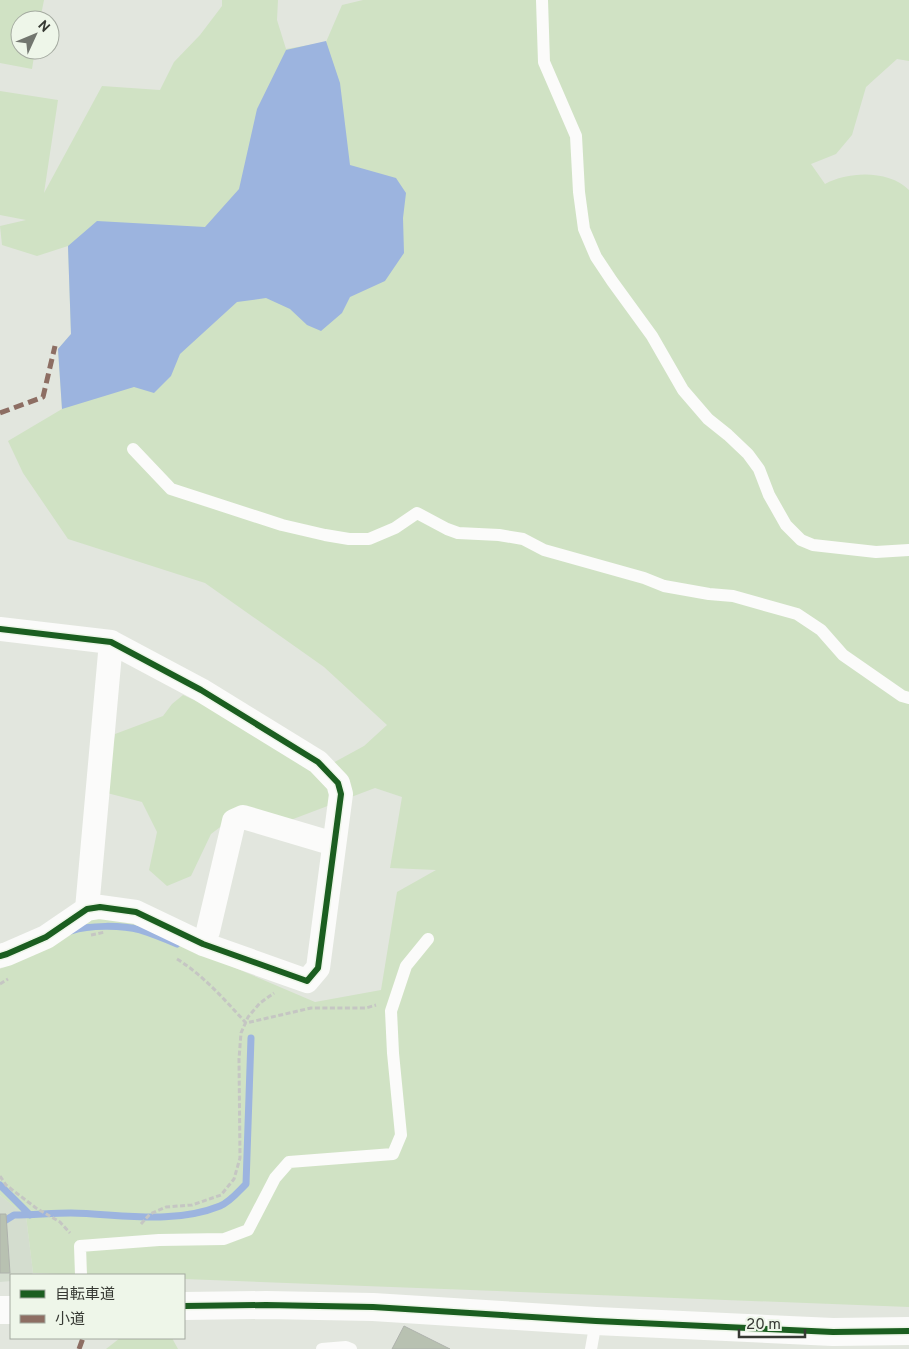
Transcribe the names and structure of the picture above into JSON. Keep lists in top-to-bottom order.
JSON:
{
  "legend": ["自転車道", "小道"],
  "scale_bar": "20 m",
  "north": "top right"
}
